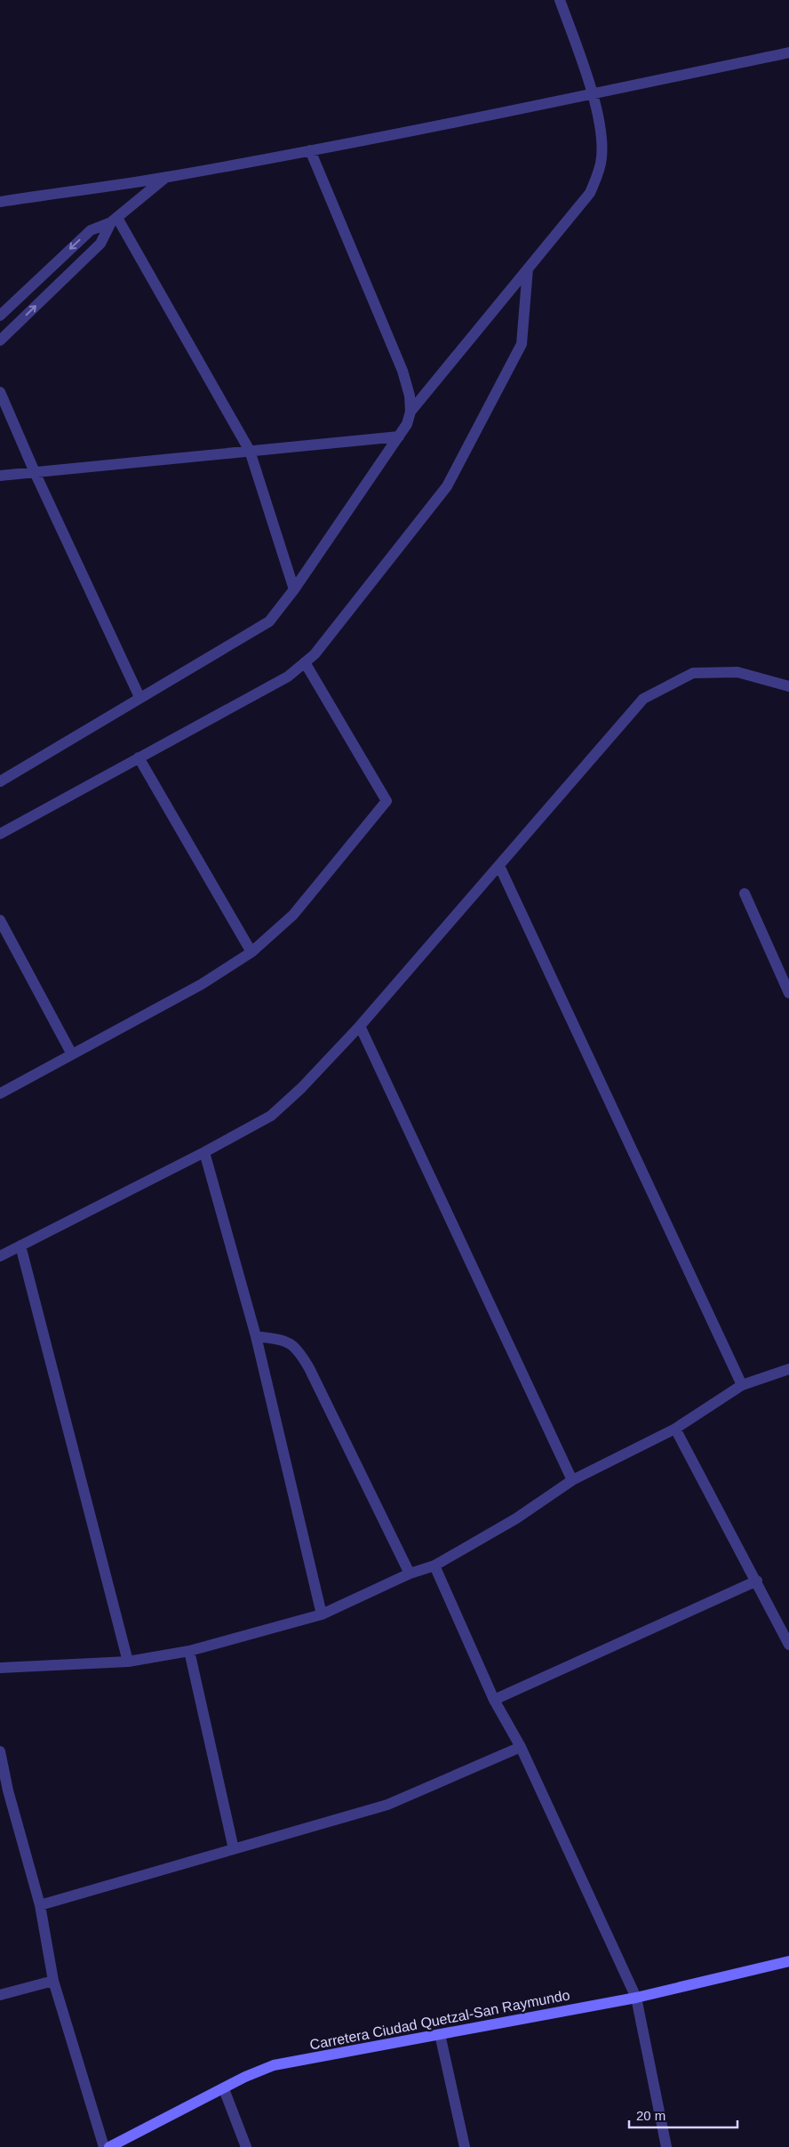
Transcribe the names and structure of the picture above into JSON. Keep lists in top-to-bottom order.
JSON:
{
  "streets": {
    "main road": ["Carretera Ciudad Quetzal-San Raymundo"]
  },
  "scale_bar": "20 m"
}
